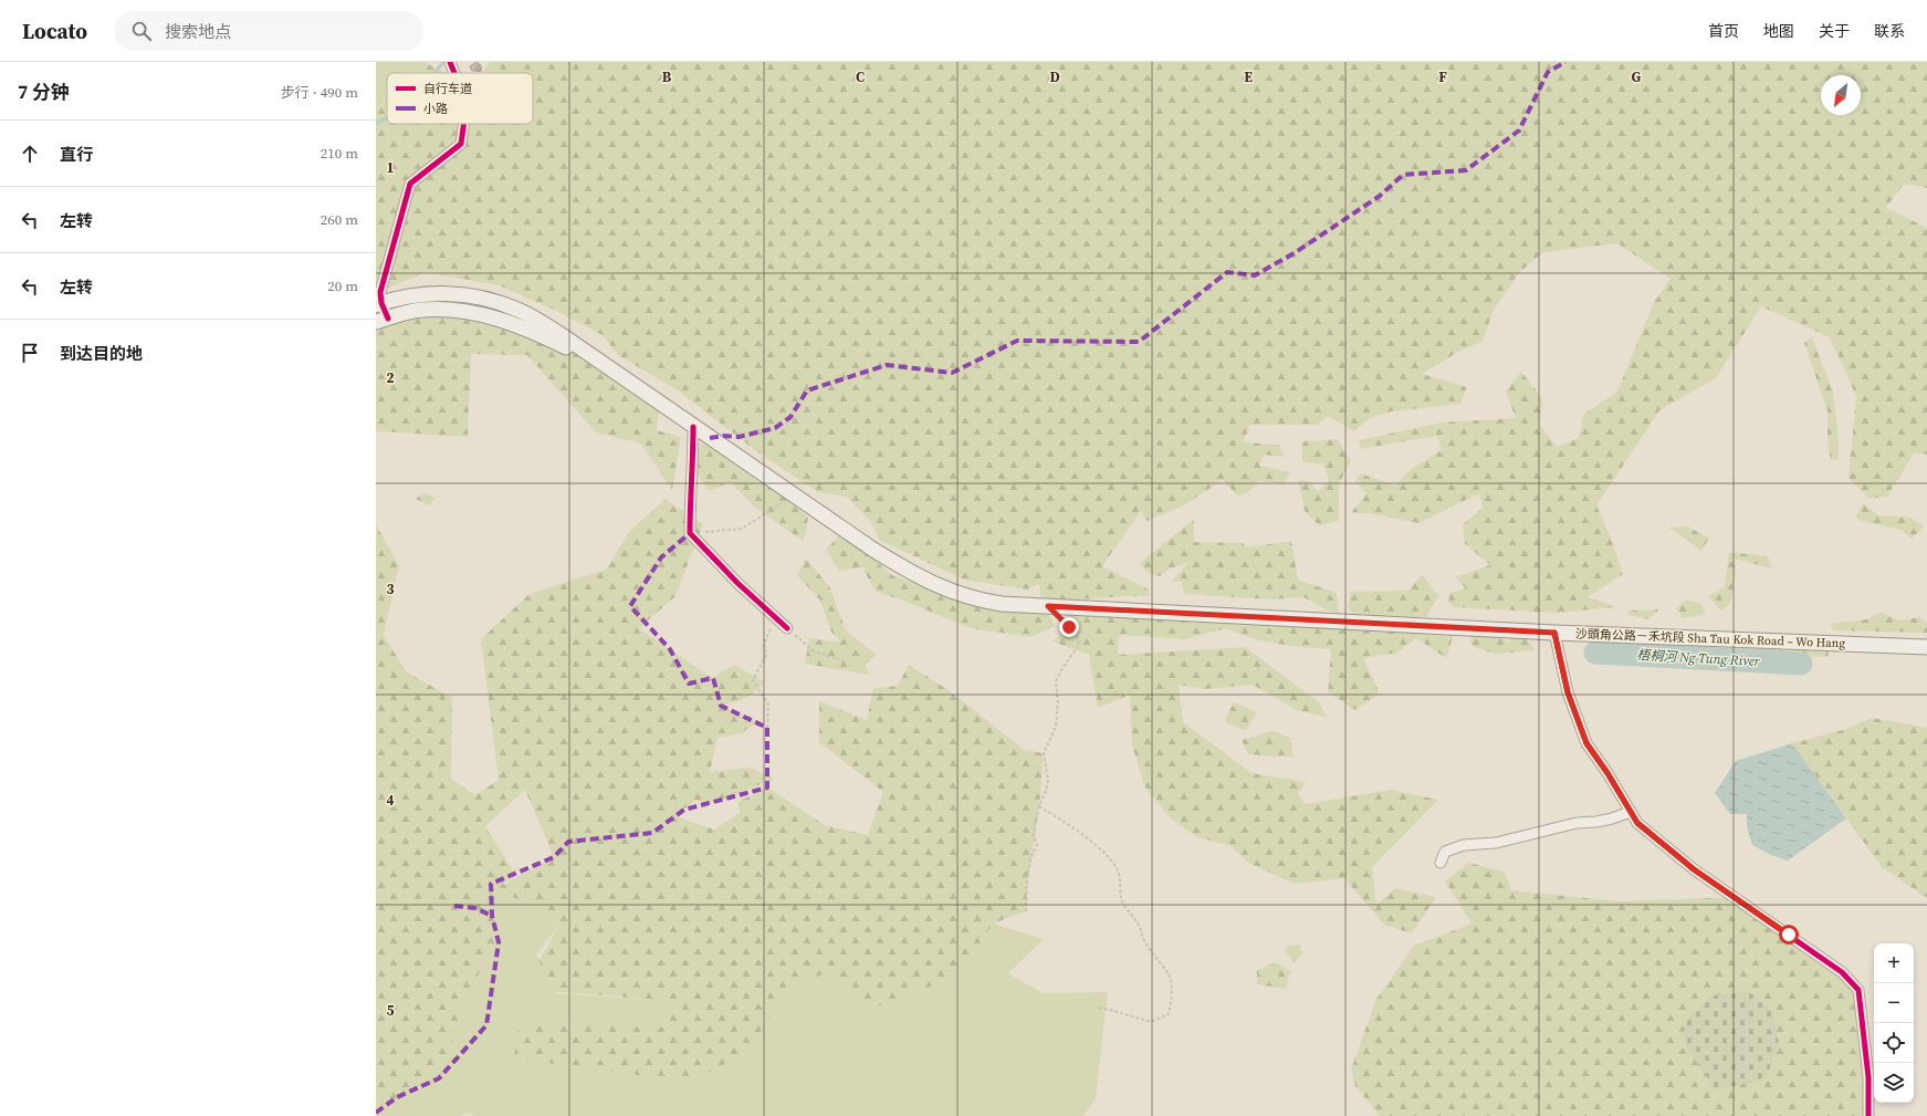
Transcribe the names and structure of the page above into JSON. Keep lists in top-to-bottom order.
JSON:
{
  "streets": {
    "main road": ["沙頭角公路－禾坑段 Sha Tau Kok Road – Wo Hang"]
  },
  "water": ["梧桐河 Ng Tung River"],
  "legend": ["自行车道", "小路"],
  "north": "bottom left",
  "page": {
    "header": "Locato",
    "search": "搜索地点",
    "nav": [
      "首页",
      "地图",
      "关于",
      "联系"
    ],
    "heading": ["7 分钟", "步行 · 490 m"],
    "list": [
      ["直行", "210 m"],
      ["左转", "260 m"],
      ["左转", "20 m"],
      "到达目的地"
    ],
    "map_buttons": ["+", "−"]
  },
  "grid": {
    "columns": [
      "B",
      "C",
      "D",
      "E",
      "F",
      "G"
    ],
    "rows": [
      "1",
      "2",
      "3",
      "4",
      "5"
    ]
  }
}
